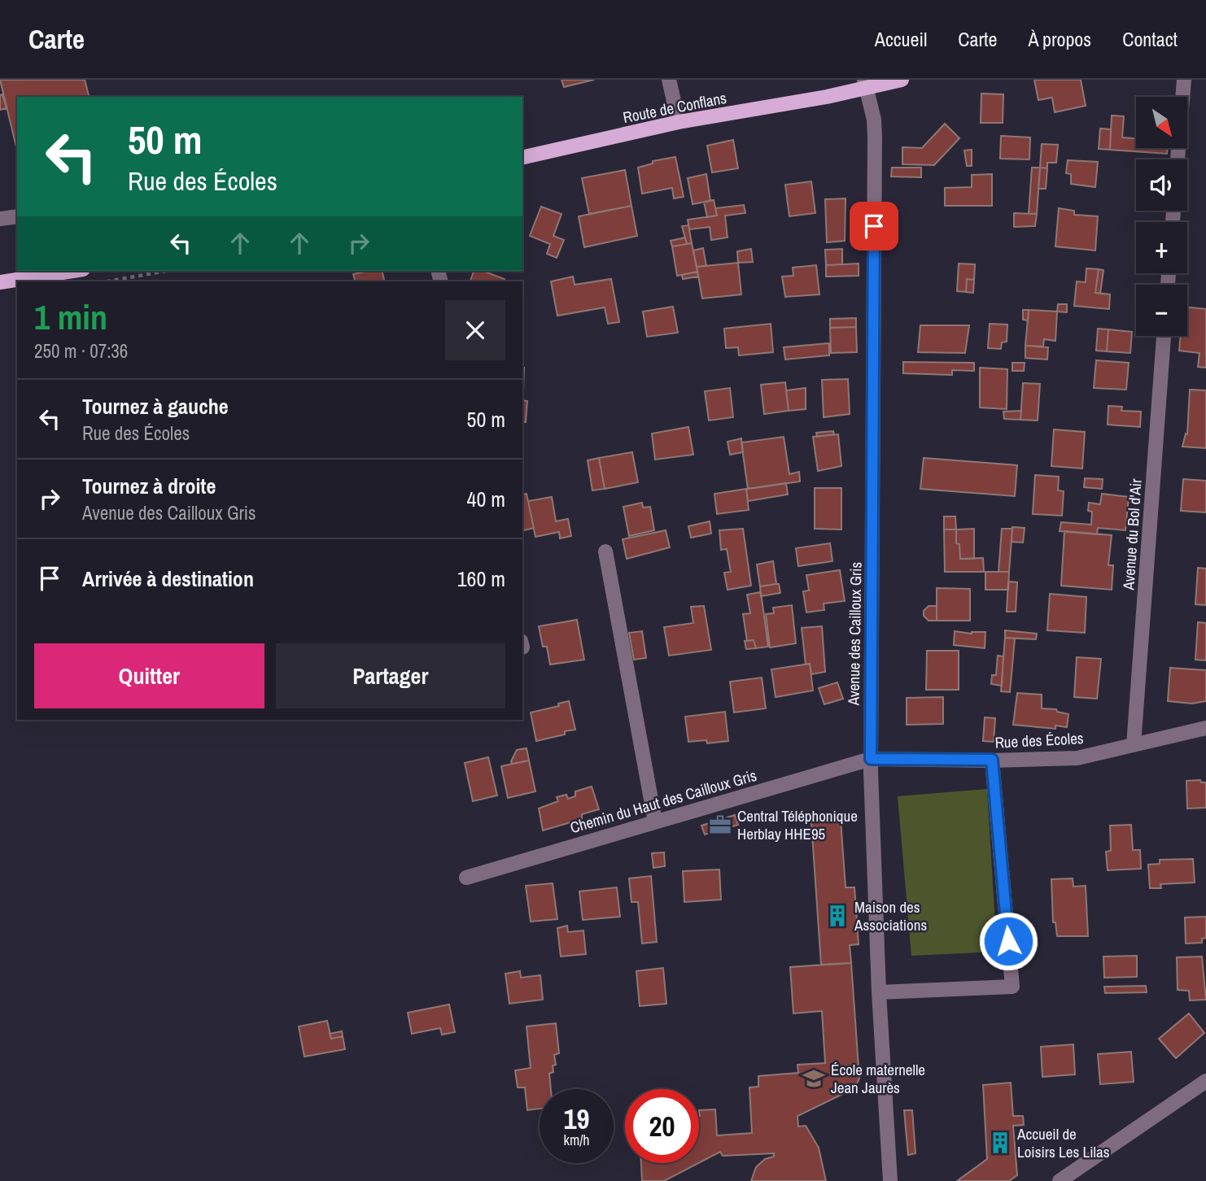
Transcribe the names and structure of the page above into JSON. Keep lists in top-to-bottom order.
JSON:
{
  "streets": {
    "main road": ["Route de Conflans"],
    "street": [
      "Avenue du Bol d'Air",
      "Avenue des Cailloux Gris",
      "Rue des Écoles",
      "Chemin du Haut des Cailloux Gris"
    ]
  },
  "crossings": [
    ["Route de Conflans", "Avenue des Cailloux Gris"],
    ["Avenue du Bol d'Air", "Rue des Écoles"],
    ["Avenue des Cailloux Gris", "Rue des Écoles"],
    ["Avenue des Cailloux Gris", "Chemin du Haut des Cailloux Gris"],
    ["Rue des Écoles", "Chemin du Haut des Cailloux Gris"]
  ],
  "places": {
    "office": ["Central Téléphonique Herblay HHE95"],
    "building": ["Maison des Associations", "Accueil de Loisirs Les Lilas"],
    "school or university": ["École maternelle Jean Jaurès"]
  },
  "north": "bottom right",
  "page": {
    "header": "Carte",
    "nav": [
      "Accueil",
      "Carte",
      "À propos",
      "Contact"
    ],
    "map_buttons": ["+", "−"],
    "turn": ["50 m", "Rue des Écoles"],
    "heading": ["1 min", "250 m · 07:36"],
    "list": [
      {
        "name": "Tournez à gauche",
        "note": "Rue des Écoles",
        "value": "50 m"
      },
      {
        "name": "Tournez à droite",
        "note": "Avenue des Cailloux Gris",
        "value": "40 m"
      },
      {
        "name": "Arrivée à destination",
        "value": "160 m"
      }
    ],
    "buttons": ["Quitter", "Partager"],
    "speed": "19 km/h",
    "limit": "20"
  }
}
